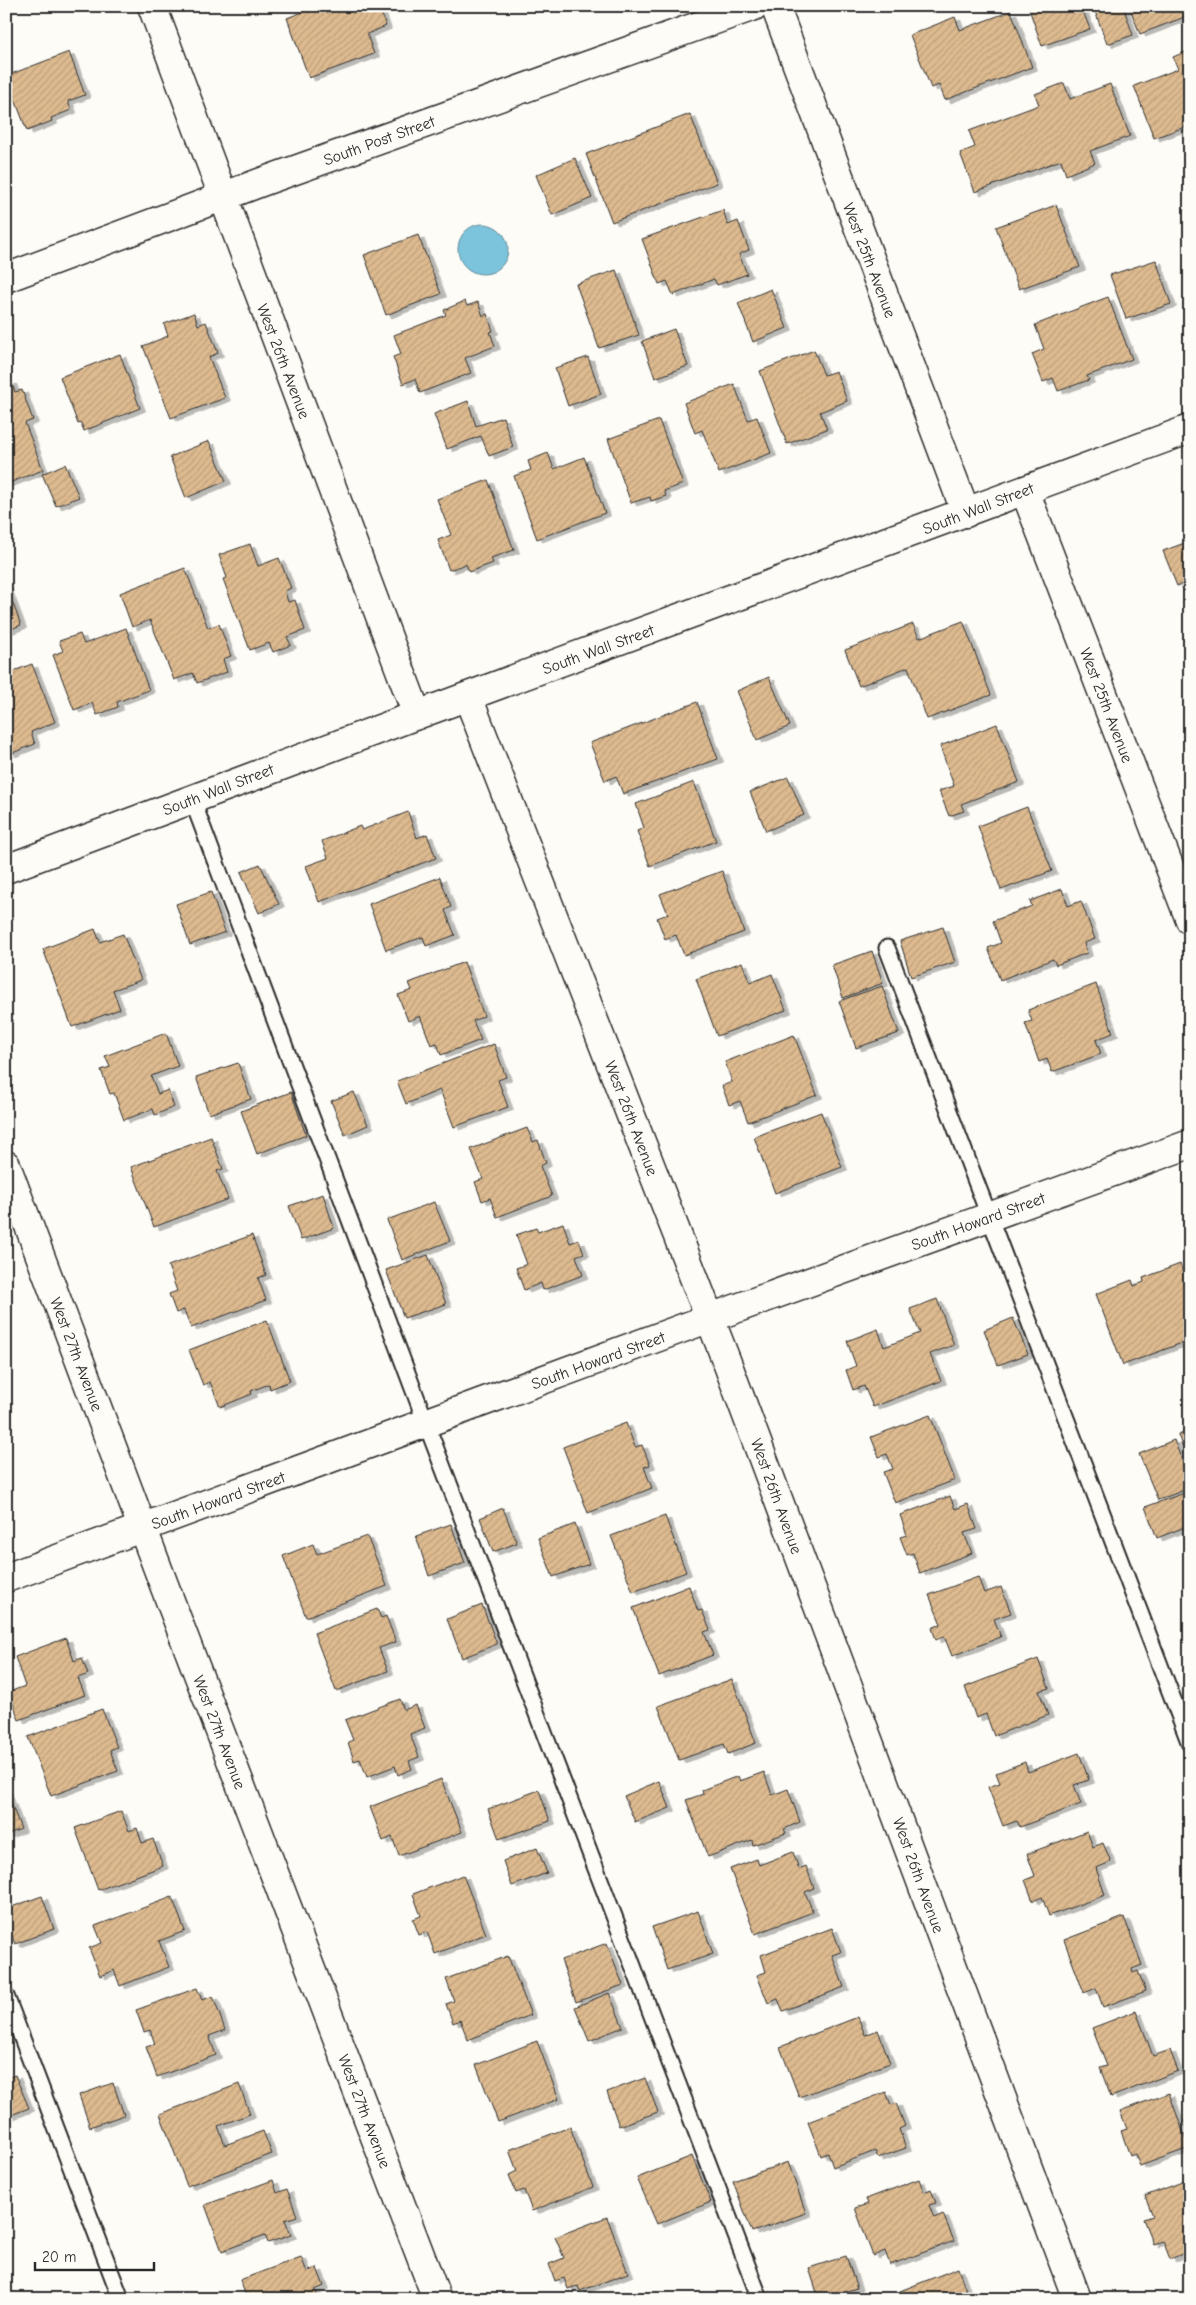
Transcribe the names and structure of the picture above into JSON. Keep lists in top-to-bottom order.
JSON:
{
  "streets": {
    "street": [
      "South Post Street",
      "West 25th Avenue",
      "West 26th Avenue",
      "South Wall Street",
      "South Howard Street",
      "West 27th Avenue"
    ]
  },
  "crossings": [
    ["South Post Street", "West 26th Avenue"],
    ["West 25th Avenue", "South Wall Street"],
    ["West 26th Avenue", "South Wall Street"],
    ["West 26th Avenue", "South Howard Street"],
    ["South Howard Street", "West 27th Avenue"]
  ],
  "scale_bar": "20 m"
}
